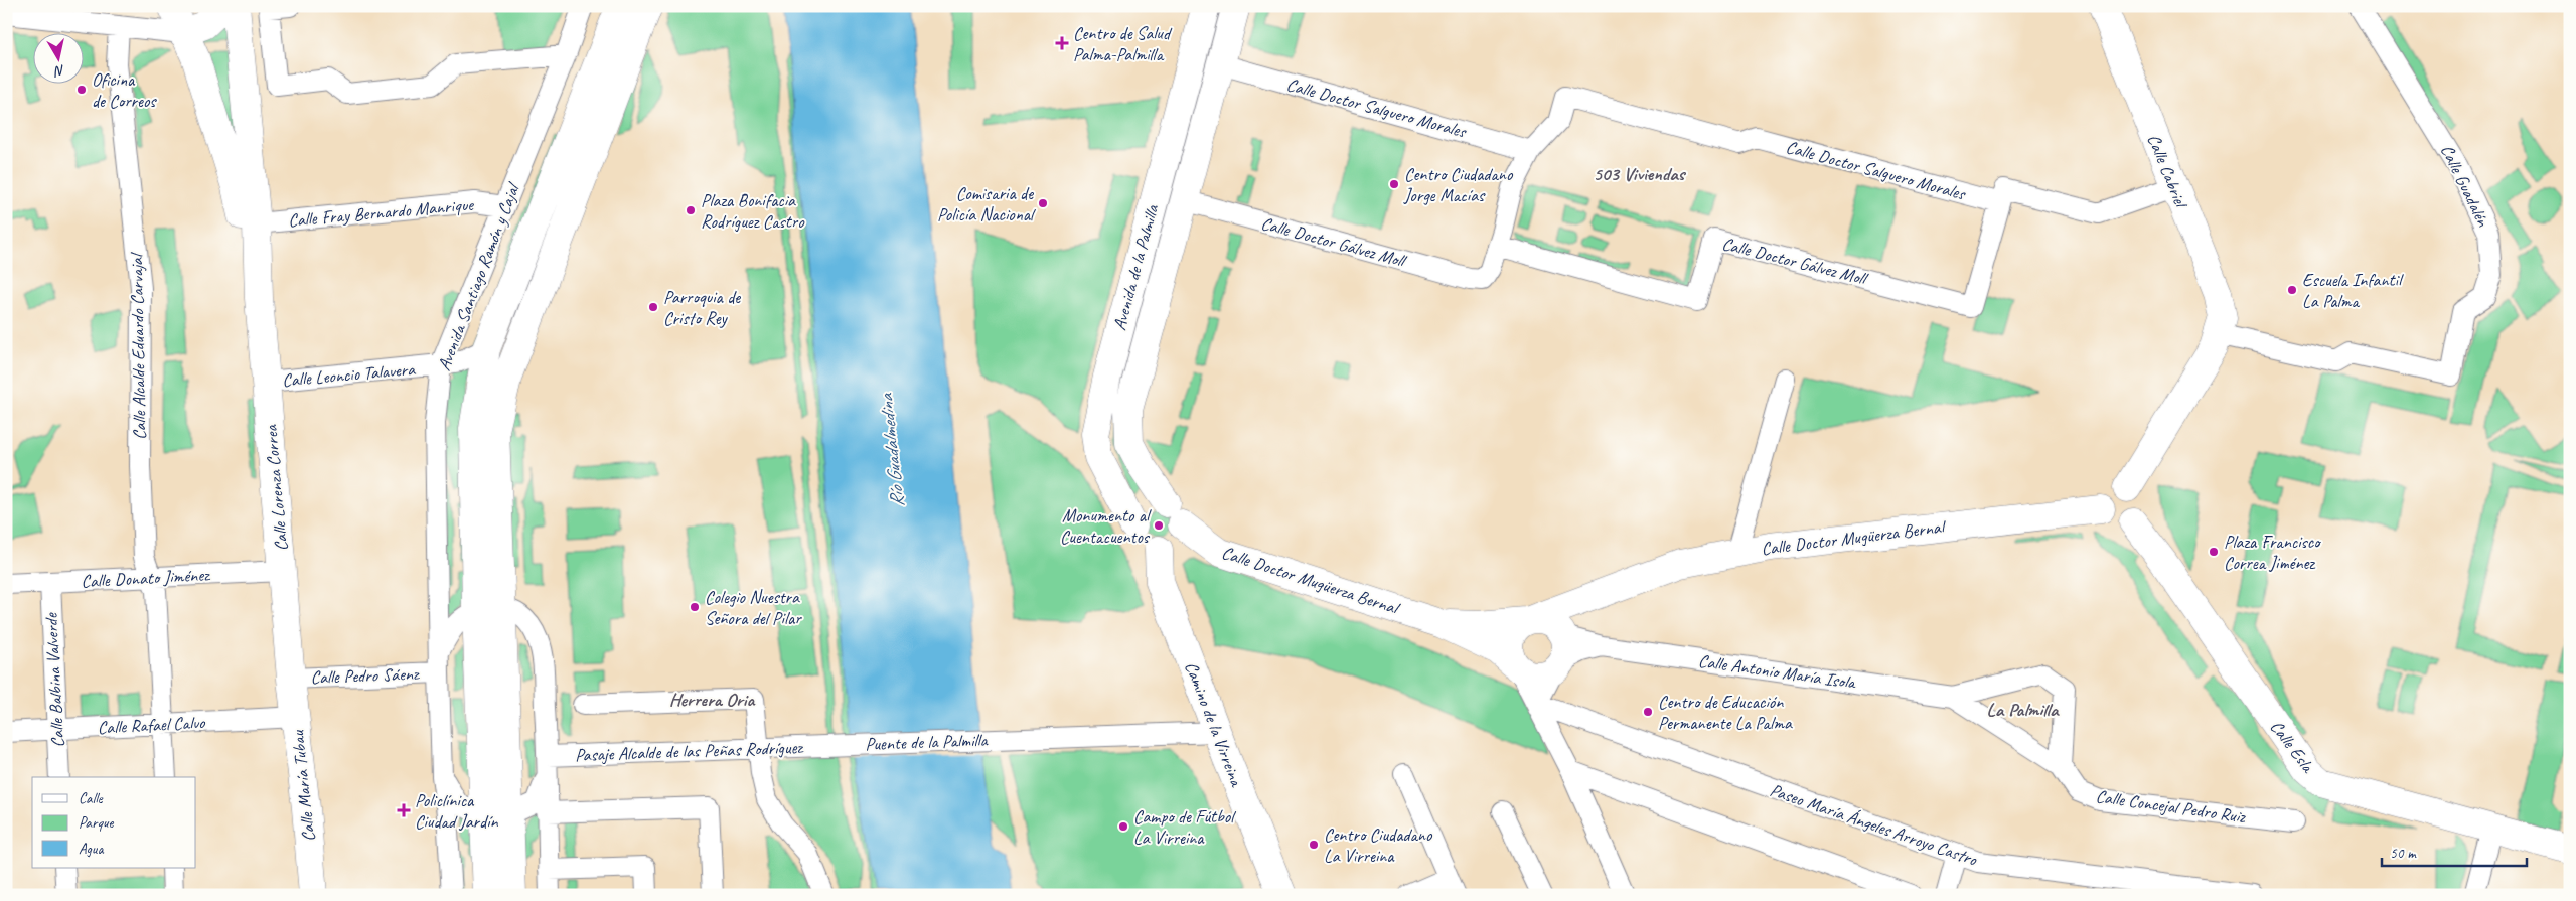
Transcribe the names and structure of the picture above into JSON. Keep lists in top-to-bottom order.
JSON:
{
  "streets": {
    "main road": [
      "Calle Cabriel",
      "Avenida de la Palmilla",
      "Avenida Santiago Ramón y Cajal",
      "Calle Lorenza Correa",
      "Calle Doctor Mugüerza Bernal",
      "Camino de la Virreina",
      "Calle Esla",
      "Calle María Tubau"
    ],
    "street": [
      "Calle Doctor Salguero Morales",
      "Calle Guadalén",
      "Calle Fray Bernardo Manrique",
      "Calle Doctor Gálvez Moll",
      "Calle Alcalde Eduardo Carvajal",
      "Calle Leoncio Talavera",
      "Calle Donato Jiménez",
      "Calle Antonio María Isola",
      "Calle Pedro Sáenz",
      "Calle Balbina Valverde",
      "Calle Rafael Calvo",
      "Puente de la Palmilla",
      "Pasaje Alcalde de las Peñas Rodríguez",
      "Calle Concejal Pedro Ruiz",
      "Paseo María Ángeles Arroyo Castro"
    ]
  },
  "crossings": [
    ["Calle Doctor Salguero Morales", "Calle Doctor Gálvez Moll"],
    ["Calle Doctor Salguero Morales", "Avenida de la Palmilla"],
    ["Calle Cabriel", "Calle Guadalén"],
    ["Calle Cabriel", "Calle Doctor Mugüerza Bernal"],
    ["Calle Cabriel", "Calle Esla"],
    ["Calle Fray Bernardo Manrique", "Avenida Santiago Ramón y Cajal"],
    ["Calle Fray Bernardo Manrique", "Calle Lorenza Correa"],
    ["Calle Doctor Gálvez Moll", "Avenida de la Palmilla"],
    ["Avenida de la Palmilla", "Calle Doctor Mugüerza Bernal"],
    ["Avenida de la Palmilla", "Camino de la Virreina"],
    ["Avenida Santiago Ramón y Cajal", "Calle Leoncio Talavera"],
    ["Avenida Santiago Ramón y Cajal", "Calle Pedro Sáenz"],
    ["Calle Alcalde Eduardo Carvajal", "Calle Donato Jiménez"],
    ["Calle Alcalde Eduardo Carvajal", "Calle Rafael Calvo"],
    ["Calle Leoncio Talavera", "Calle Lorenza Correa"],
    ["Calle Lorenza Correa", "Calle Donato Jiménez"],
    ["Calle Lorenza Correa", "Calle Pedro Sáenz"],
    ["Calle Lorenza Correa", "Calle María Tubau"],
    ["Calle Doctor Mugüerza Bernal", "Calle Antonio María Isola"],
    ["Calle Doctor Mugüerza Bernal", "Camino de la Virreina"],
    ["Calle Doctor Mugüerza Bernal", "Calle Esla"],
    ["Calle Donato Jiménez", "Calle Balbina Valverde"],
    ["Calle Pedro Sáenz", "Calle María Tubau"],
    ["Calle Balbina Valverde", "Calle Rafael Calvo"],
    ["Camino de la Virreina", "Puente de la Palmilla"],
    ["Calle Rafael Calvo", "Calle María Tubau"],
    ["Puente de la Palmilla", "Pasaje Alcalde de las Peñas Rodríguez"]
  ],
  "districts": ["503 Viviendas", "Herrera Oria", "La Palmilla"],
  "water": ["Río Guadalmedina"],
  "places": {
    "health": ["Centro de Salud Palma-Palmilla", "Policlínica Ciudad Jardín"],
    "other": [
      "Oficina de Correos",
      "Centro Ciudadano Jorge Macías",
      "Comisaria de Policía Nacional",
      "Plaza Bonifacia Rodríguez Castro",
      "Escuela Infantil La Palma",
      "Parroquia de Cristo Rey",
      "Monumento al Cuentacuentos",
      "Plaza Francisco Correa Jiménez",
      "Colegio Nuestra Señora del Pilar",
      "Centro de Educación Permanente La Palma",
      "Campo de Fútbol La Virreina",
      "Centro Ciudadano La Virreina"
    ]
  },
  "legend": ["Calle", "Parque", "Agua"],
  "scale_bar": "50 m",
  "north": "bottom"
}
